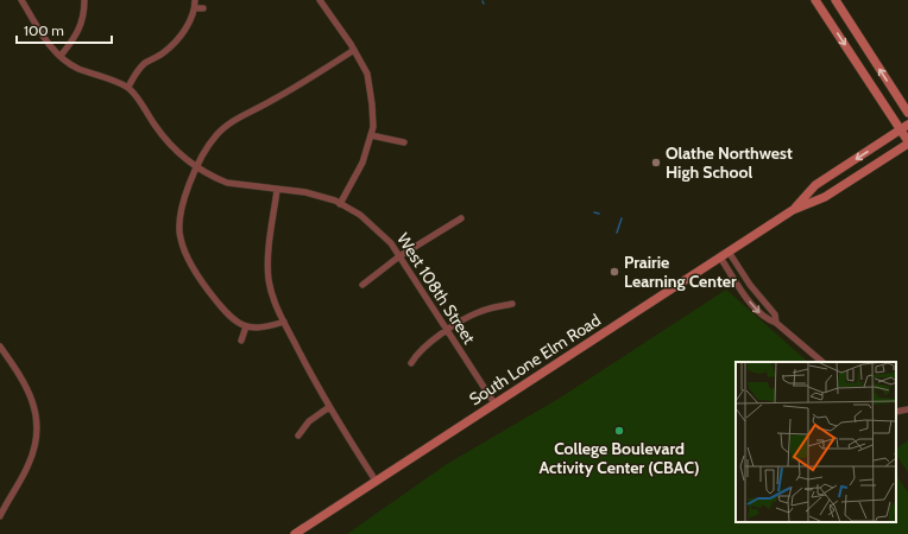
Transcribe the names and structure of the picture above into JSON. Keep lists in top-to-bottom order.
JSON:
{
  "streets": {
    "street": ["West 108th Street", "South Lone Elm Road"]
  },
  "crossings": [
    ["West 108th Street", "South Lone Elm Road"]
  ],
  "places": ["Olathe Northwest High School", "Prairie Learning Center", "College Boulevard Activity Center (CBAC)"],
  "scale_bar": "100 m"
}
